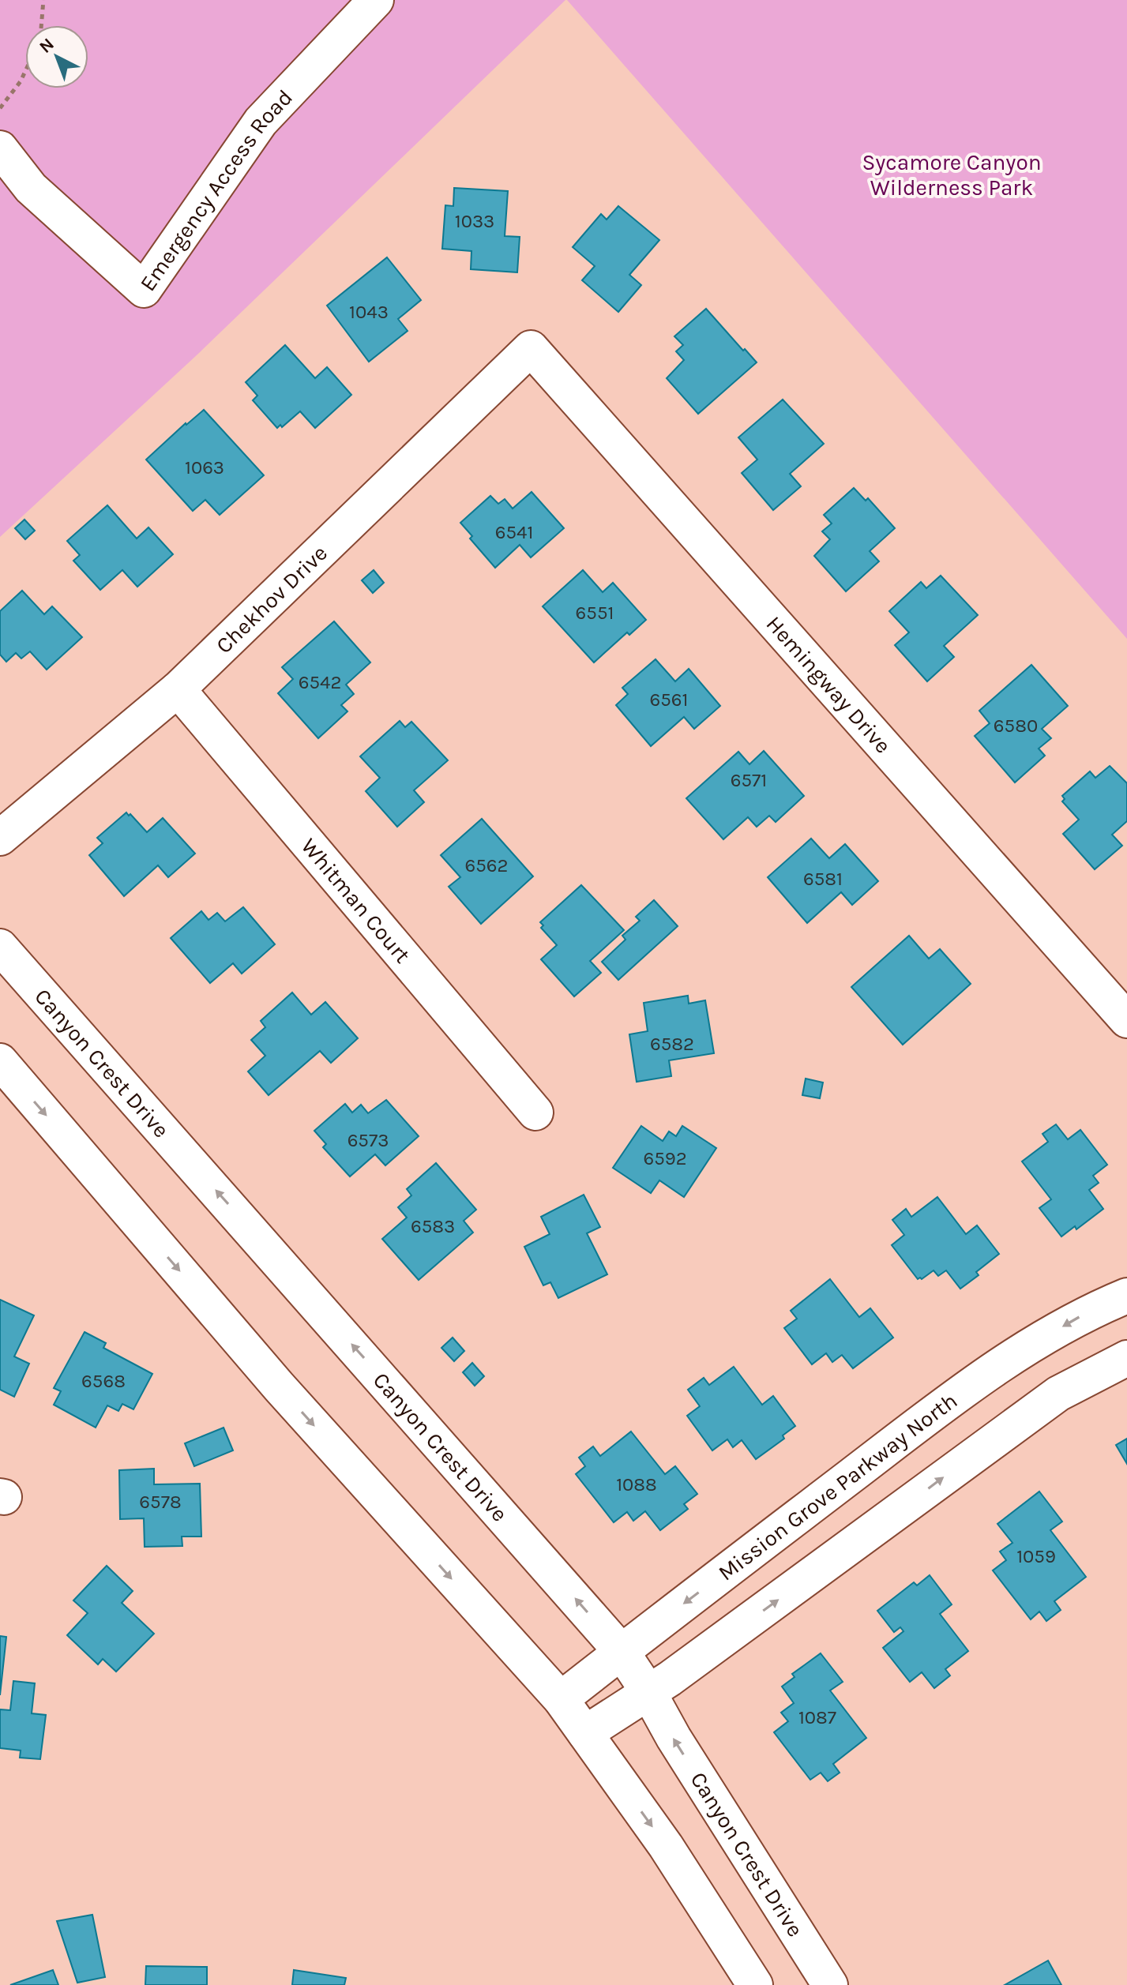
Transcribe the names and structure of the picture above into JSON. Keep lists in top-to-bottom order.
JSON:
{
  "streets": {
    "street": [
      "Emergency Access Road",
      "Chekhov Drive",
      "Hemingway Drive",
      "Whitman Court",
      "Canyon Crest Drive",
      "Mission Grove Parkway North"
    ]
  },
  "crossings": [
    ["Chekhov Drive", "Hemingway Drive"],
    ["Chekhov Drive", "Whitman Court"],
    ["Canyon Crest Drive", "Mission Grove Parkway North"]
  ],
  "parks": ["Sycamore Canyon Wilderness Park"],
  "house_numbers": [
    "1033",
    "1043",
    "1063",
    "6541",
    "6551",
    "6542",
    "6561",
    "6580",
    "6571",
    "6562",
    "6581",
    "6582",
    "6573",
    "6592",
    "6583",
    "6568",
    "1088",
    "6578",
    "1059",
    "1087"
  ],
  "north": "top left"
}
